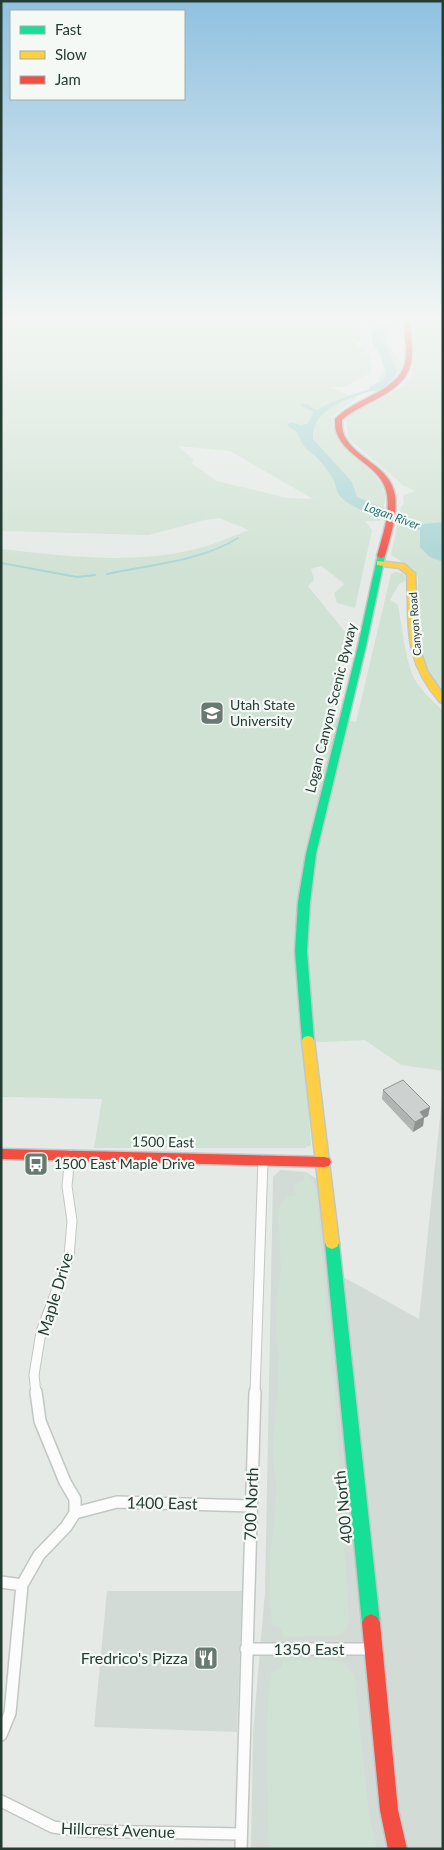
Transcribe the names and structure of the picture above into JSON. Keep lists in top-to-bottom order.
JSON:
{
  "streets": {
    "main road": [
      "Canyon Road",
      "Logan Canyon Scenic Byway",
      "1500 East",
      "400 North"
    ],
    "street": [
      "Maple Drive",
      "1400 East",
      "700 North",
      "1350 East",
      "Hillcrest Avenue"
    ]
  },
  "crossings": [
    ["Canyon Road", "Logan Canyon Scenic Byway"],
    ["Logan Canyon Scenic Byway", "1500 East"],
    ["Logan Canyon Scenic Byway", "400 North"],
    ["1500 East", "Maple Drive"],
    ["1500 East", "700 North"],
    ["1500 East", "400 North"],
    ["Maple Drive", "1400 East"],
    ["1400 East", "700 North"],
    ["700 North", "1350 East"],
    ["700 North", "Hillcrest Avenue"],
    ["400 North", "1350 East"]
  ],
  "water": ["Logan River"],
  "places": {
    "school or university": ["Utah State University"],
    "bus stop": ["1500 East Maple Drive"],
    "restaurant": ["Fredrico's Pizza"]
  },
  "legend": ["Fast", "Slow", "Jam"]
}
